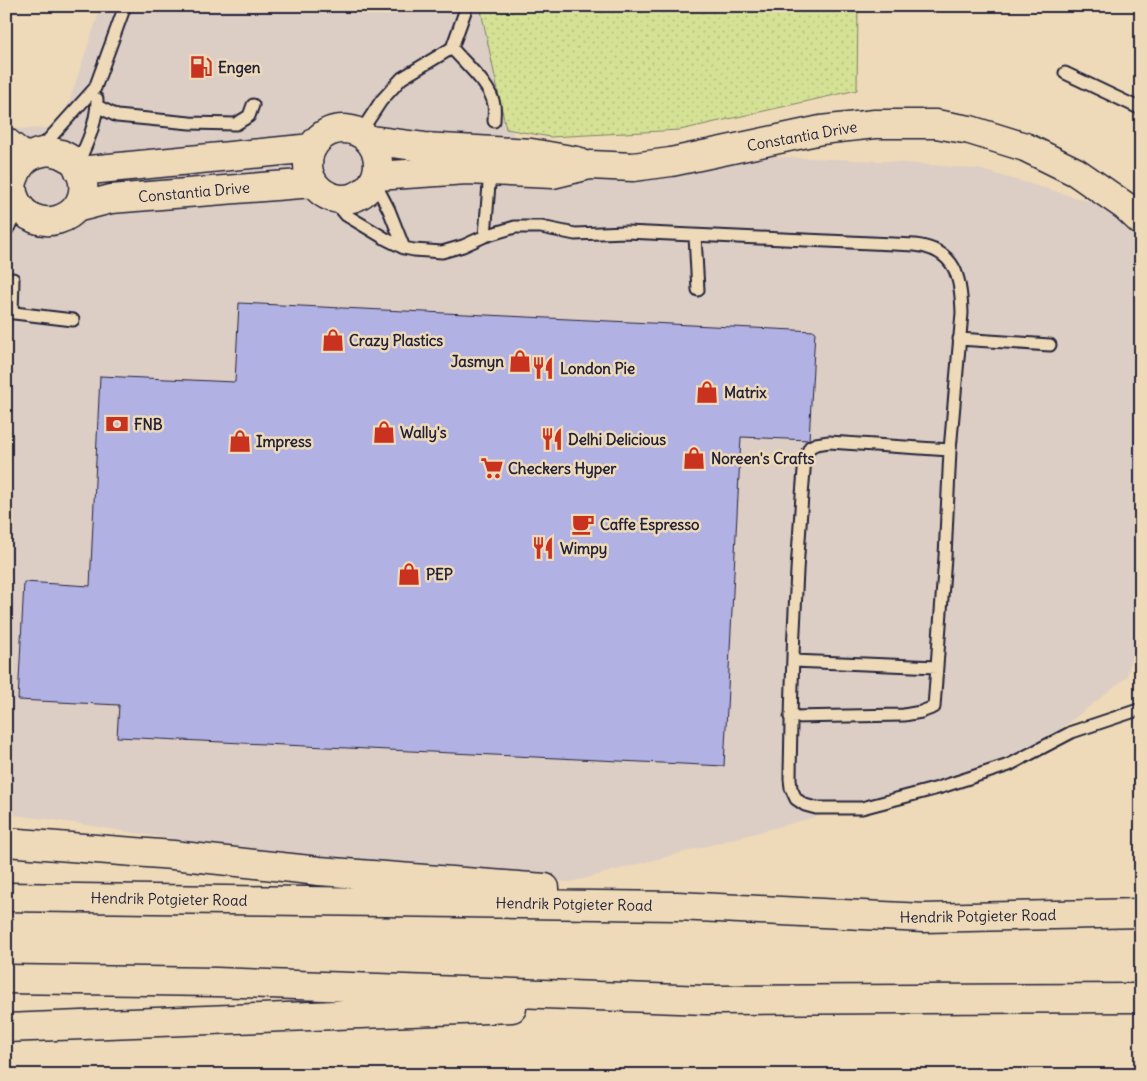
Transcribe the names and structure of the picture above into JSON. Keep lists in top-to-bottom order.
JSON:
{
  "streets": {
    "main road": ["Constantia Drive", "Hendrik Potgieter Road"]
  },
  "places": {
    "fuel station": ["Engen"],
    "shop": [
      "Crazy Plastics",
      "Jasmyn",
      "Matrix",
      "Wally's",
      "Impress",
      "Noreen's Crafts",
      "PEP"
    ],
    "restaurant": ["London Pie", "Delhi Delicious", "Wimpy"],
    "bank": ["FNB"],
    "supermarket": ["Checkers Hyper"],
    "cafe": ["Caffe Espresso"]
  }
}
